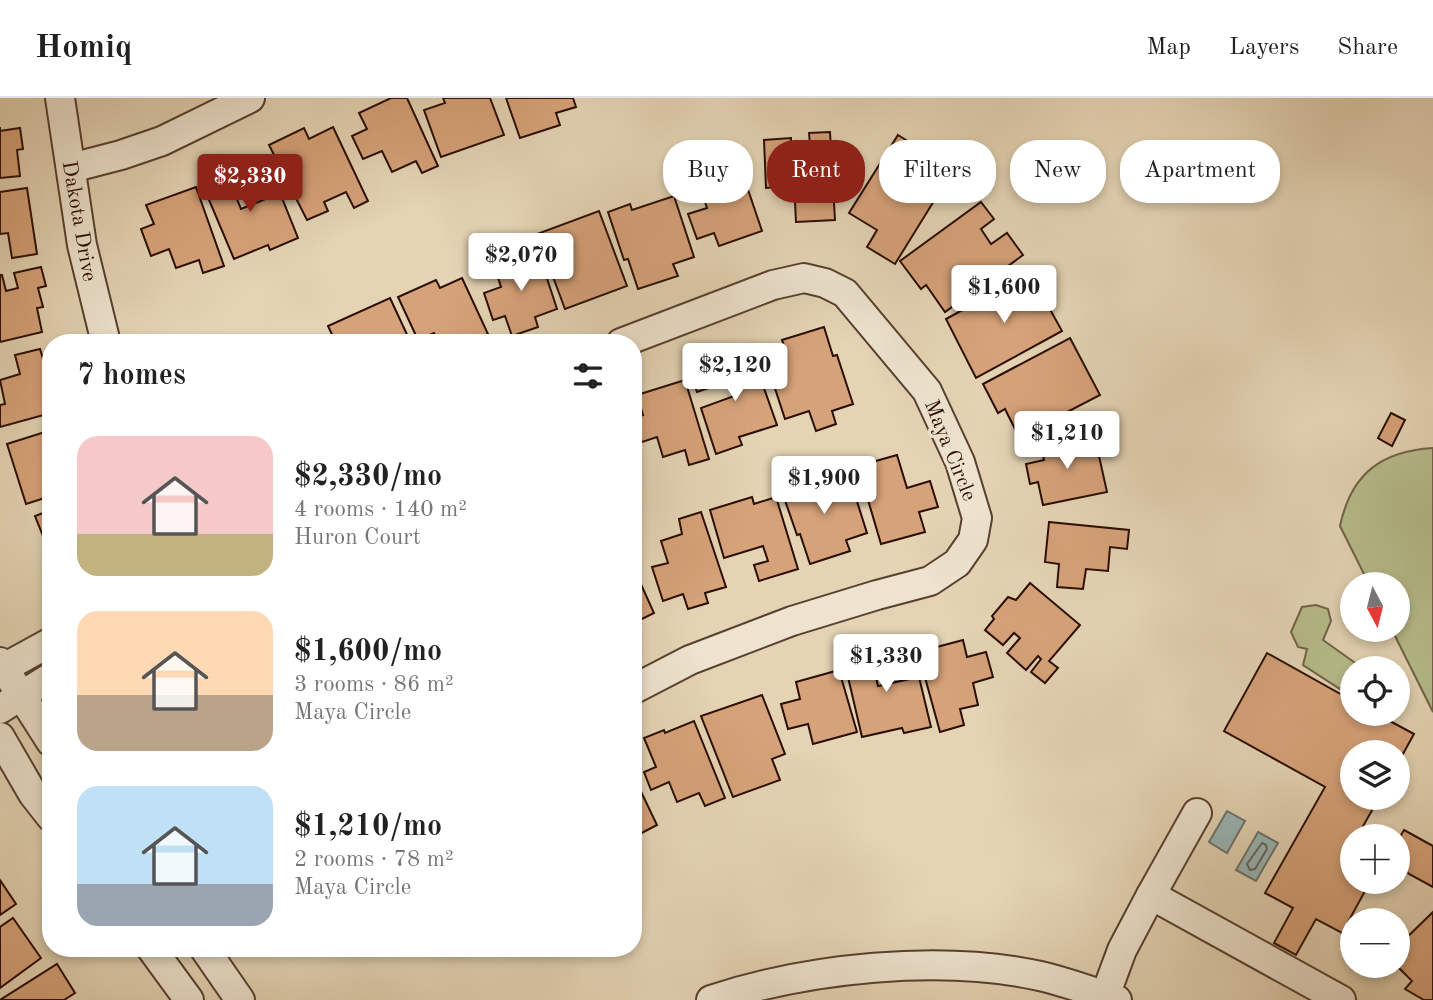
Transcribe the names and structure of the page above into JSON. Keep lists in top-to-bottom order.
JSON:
{
  "streets": {
    "street": ["Dakota Drive", "Maya Circle"]
  },
  "north": "bottom",
  "page": {
    "header": "Homiq",
    "nav": ["Map", "Layers", "Share"],
    "chip": [
      "Buy",
      "Rent",
      "Filters",
      "New",
      "Apartment"
    ],
    "price": [
      "$2,330",
      "$2,070",
      "$1,600",
      "$2,120",
      "$1,210",
      "$1,900",
      "$1,330"
    ],
    "heading": "7 homes",
    "list": [
      {
        "name": "$2,330/mo",
        "note": "4 rooms · 140 m² · Huron Court"
      },
      {
        "name": "$1,600/mo",
        "note": "3 rooms · 86 m² · Maya Circle"
      },
      {
        "name": "$1,210/mo",
        "note": "2 rooms · 78 m² · Maya Circle"
      }
    ],
    "map_buttons": ["+", "−"]
  }
}
